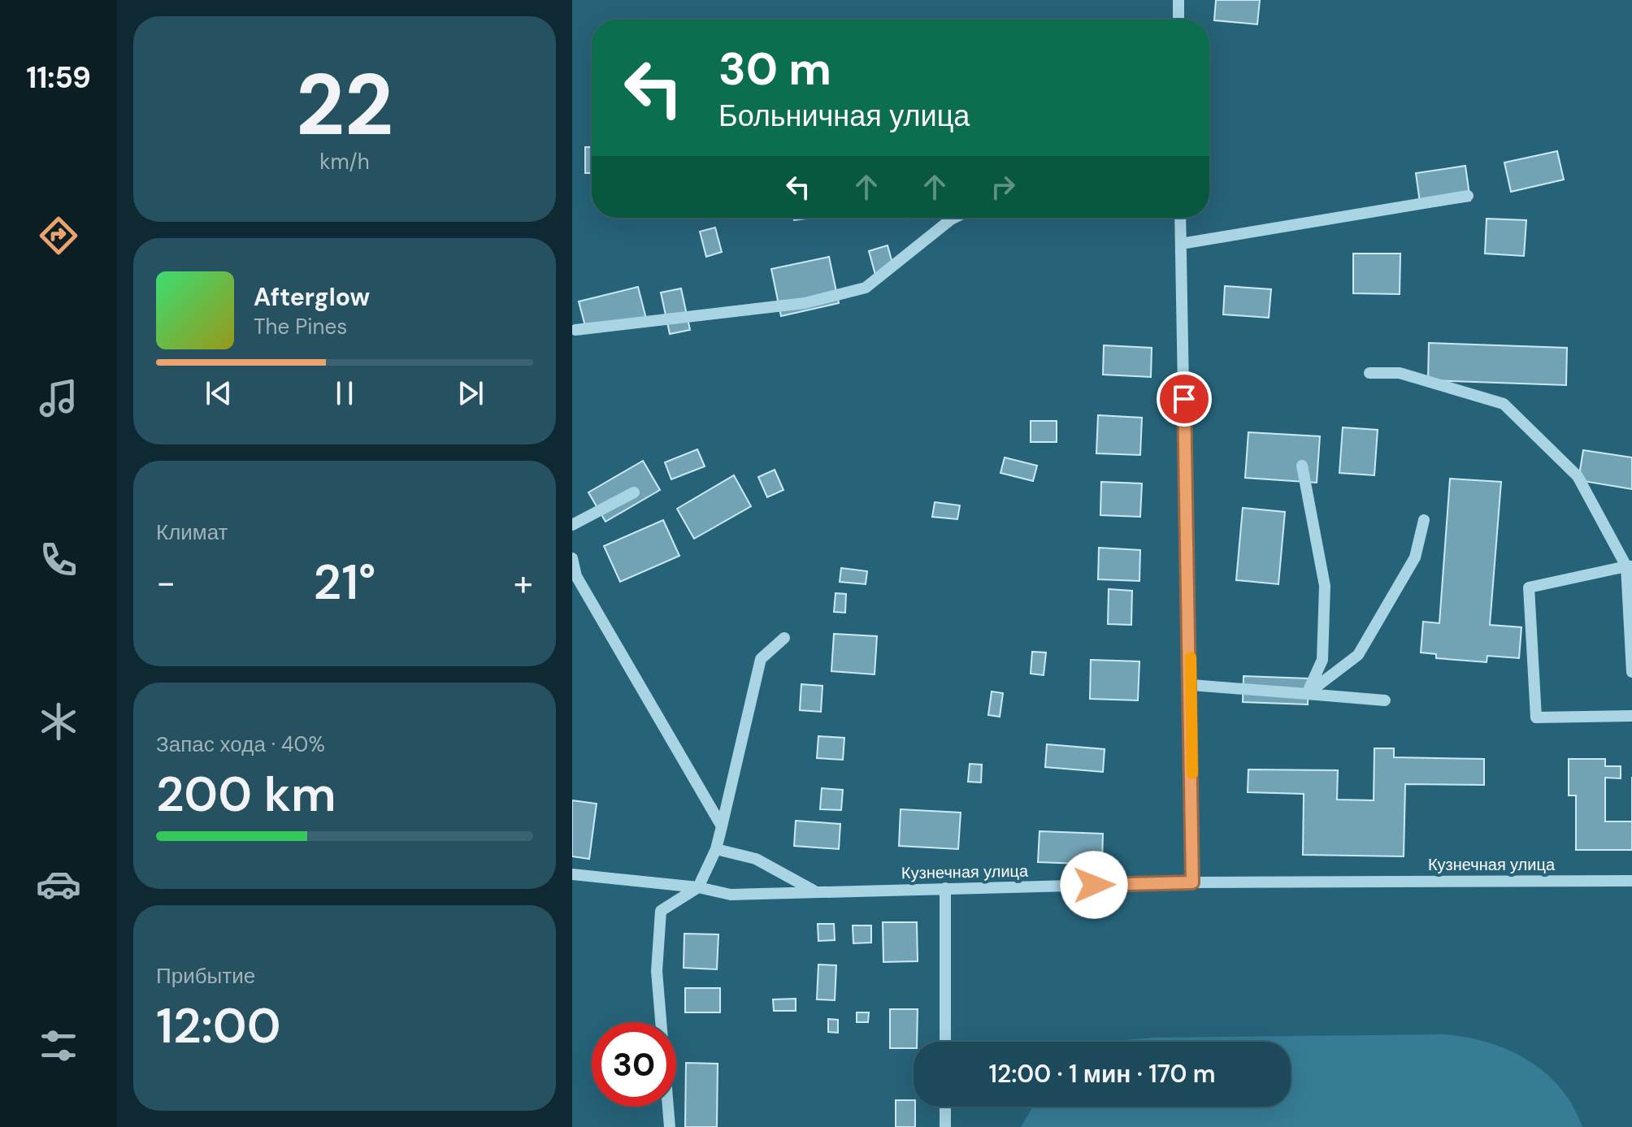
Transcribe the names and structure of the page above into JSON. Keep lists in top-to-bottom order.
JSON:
{
  "streets": {
    "street": ["Кузнечная улица"]
  },
  "page": {
    "tabs": "11:59",
    "tile": [
      ["22", "km/h"],
      "Климат",
      ["Запас хода · 40%", "200 km"],
      ["Прибытие", "12:00"]
    ],
    "turn": ["30 m", "Больничная улица"],
    "song": ["Afterglow", "The Pines"],
    "heat": ["−", "21°", "+"],
    "limit": "30",
    "trip": "12:00 · 1 мин · 170 m"
  }
}
